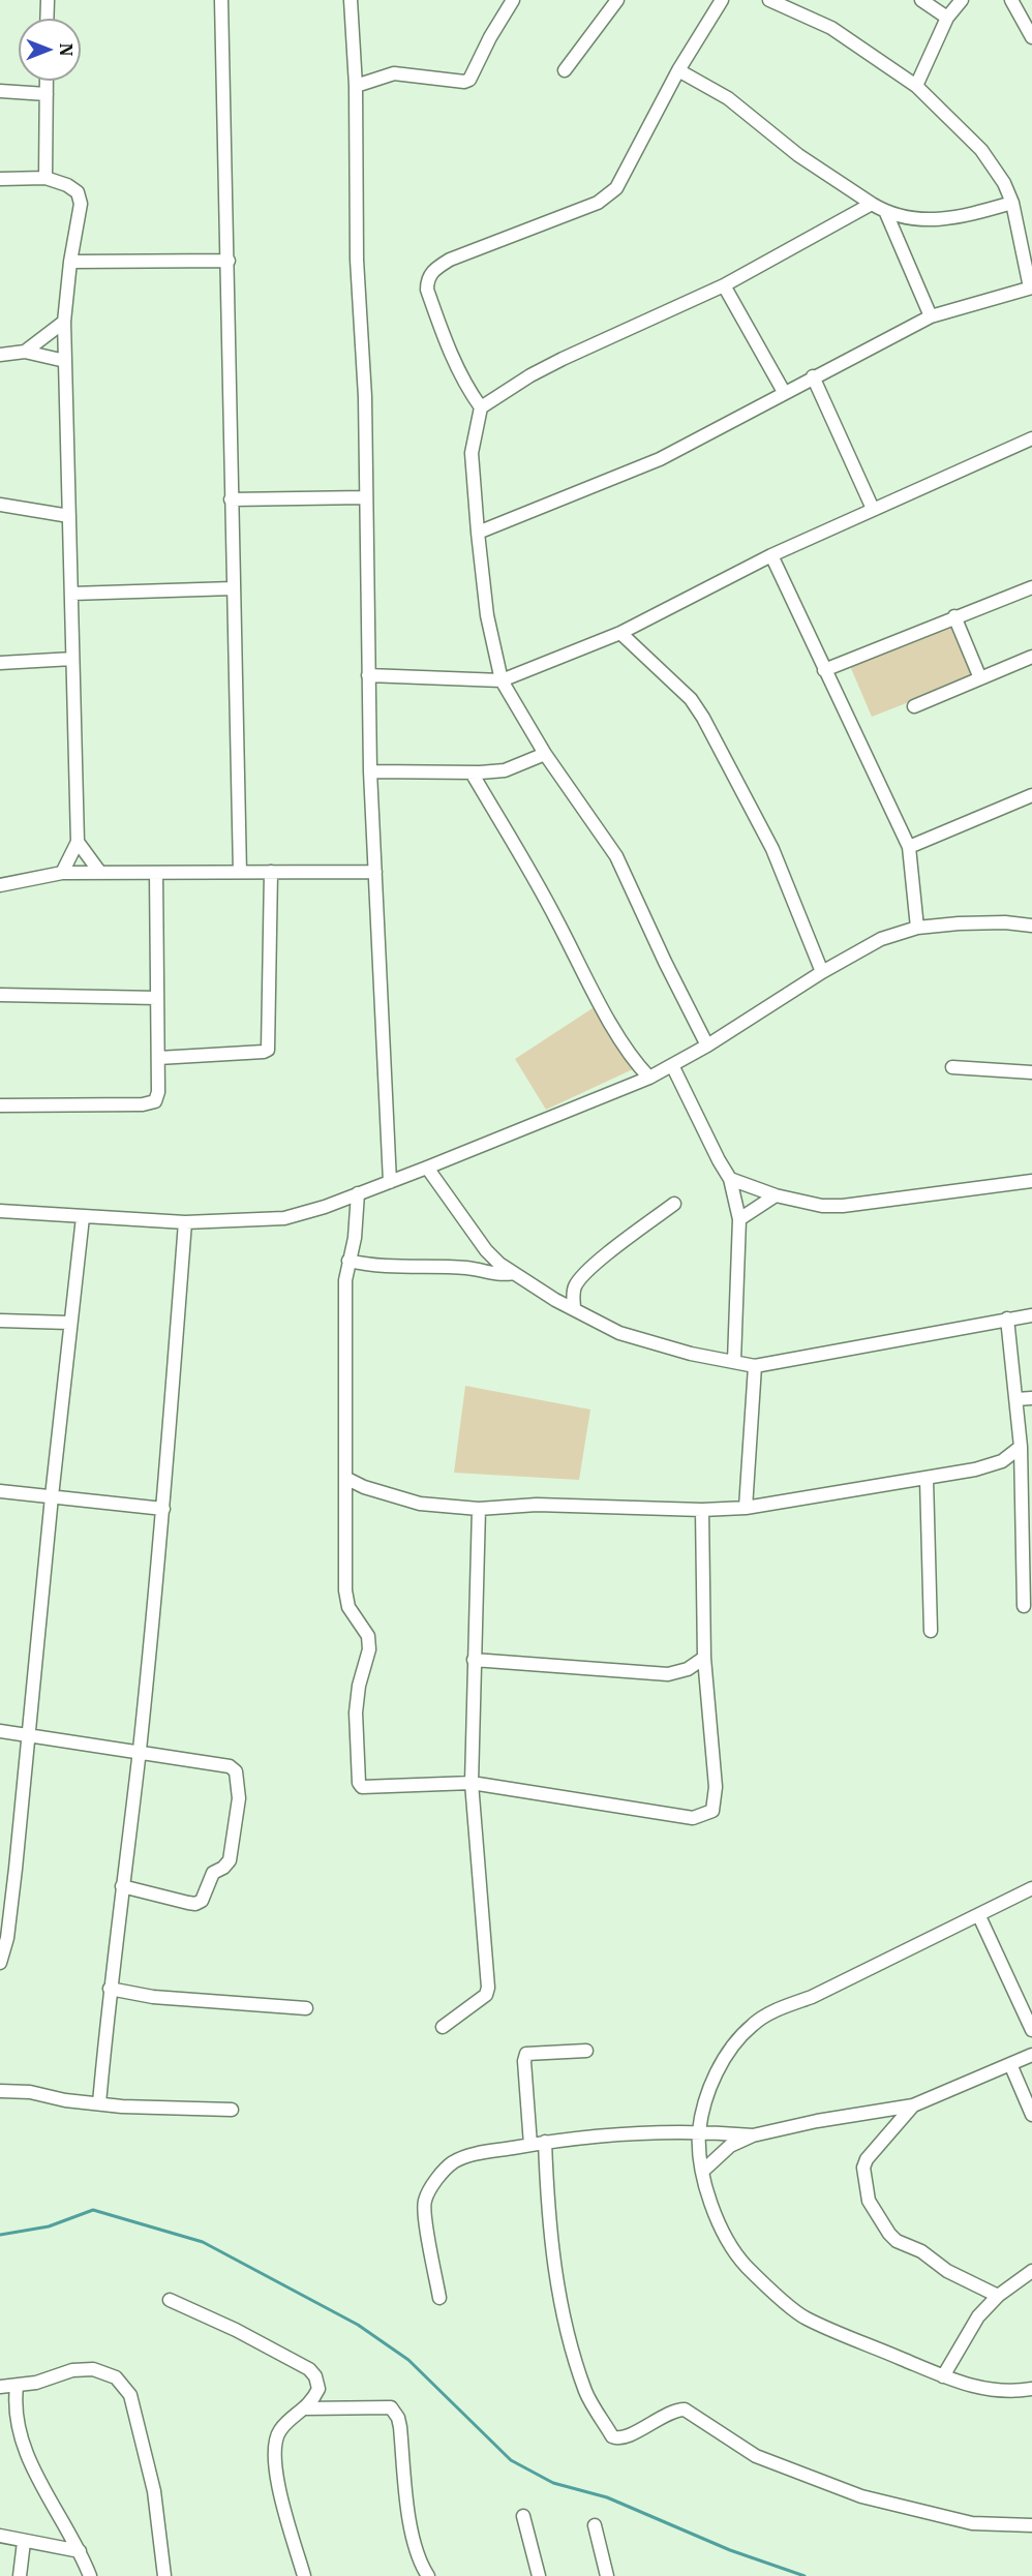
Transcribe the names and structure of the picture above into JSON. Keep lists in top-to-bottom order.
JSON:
{
  "north": "right"
}
